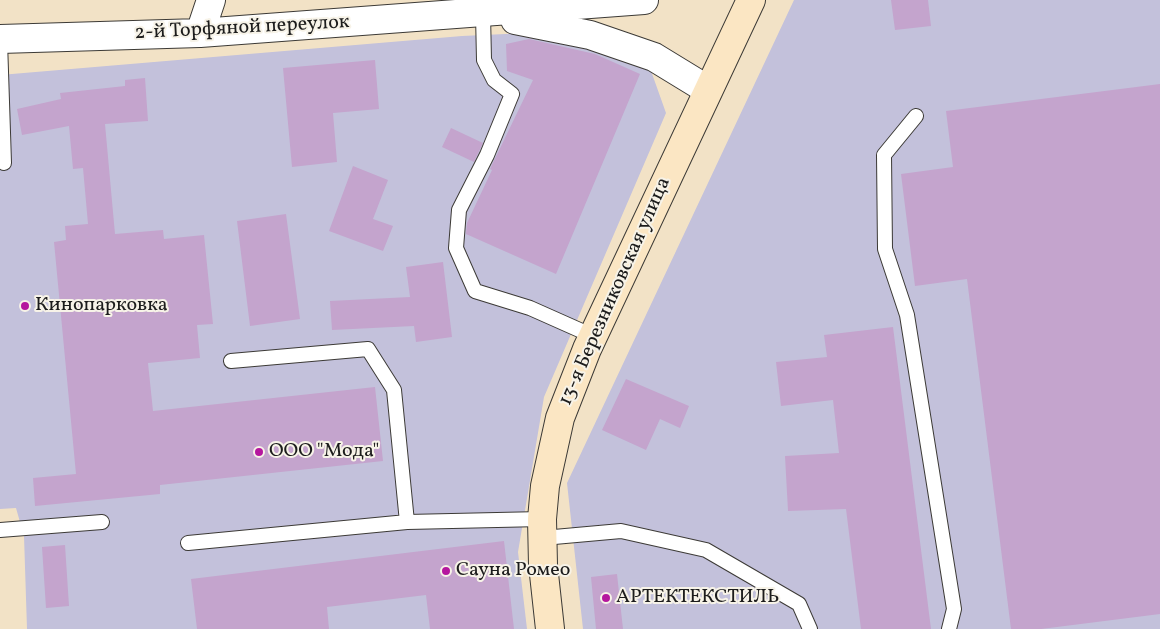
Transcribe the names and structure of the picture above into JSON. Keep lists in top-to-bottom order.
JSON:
{
  "streets": {
    "street": ["2-й Торфяной переулок", "13-я Березниковская улица"]
  },
  "crossings": [
    ["2-й Торфяной переулок", "13-я Березниковская улица"]
  ],
  "places": [
    "Кинопарковка",
    "ООО \"Мода\"",
    "Сауна Ромео",
    "АРТЕКТЕКСТИЛЬ"
  ]
}
